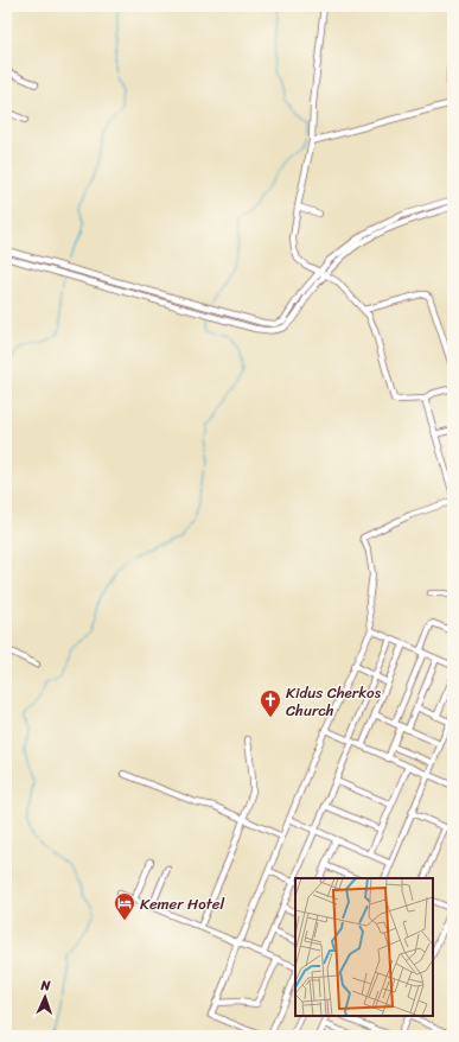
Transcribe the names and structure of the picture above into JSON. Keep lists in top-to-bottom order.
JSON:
{
  "places": {
    "church": ["Kidus Cherkos Church"],
    "hotel": ["Kemer Hotel"]
  },
  "north": "top"
}
